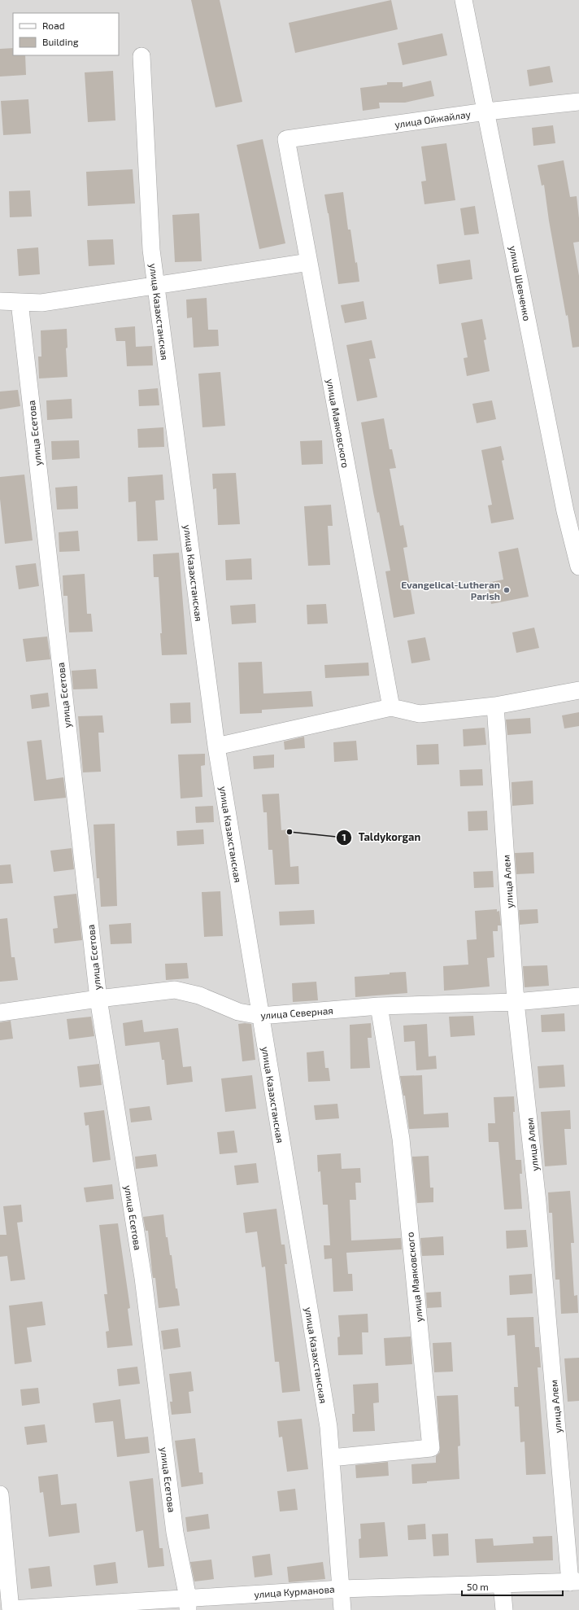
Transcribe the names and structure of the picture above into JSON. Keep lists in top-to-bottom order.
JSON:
{
  "streets": {
    "street": [
      "улица Ойжайлау",
      "улица Шевченко",
      "улица Казахстанская",
      "улица Маяковского",
      "улица Есетова",
      "улица Алем",
      "улица Северная",
      "улица Курманова"
    ]
  },
  "crossings": [
    ["улица Ойжайлау", "улица Шевченко"],
    ["улица Ойжайлау", "улица Маяковского"],
    ["улица Казахстанская", "улица Маяковского"],
    ["улица Казахстанская", "улица Северная"],
    ["улица Казахстанская", "улица Курманова"],
    ["улица Маяковского", "улица Северная"],
    ["улица Есетова", "улица Северная"],
    ["улица Есетова", "улица Курманова"],
    ["улица Алем", "улица Северная"],
    ["улица Алем", "улица Курманова"]
  ],
  "places": ["Evangelical-Lutheran Parish", "Taldykorgan"],
  "legend": ["Road", "Building"],
  "scale_bar": "50 m"
}
